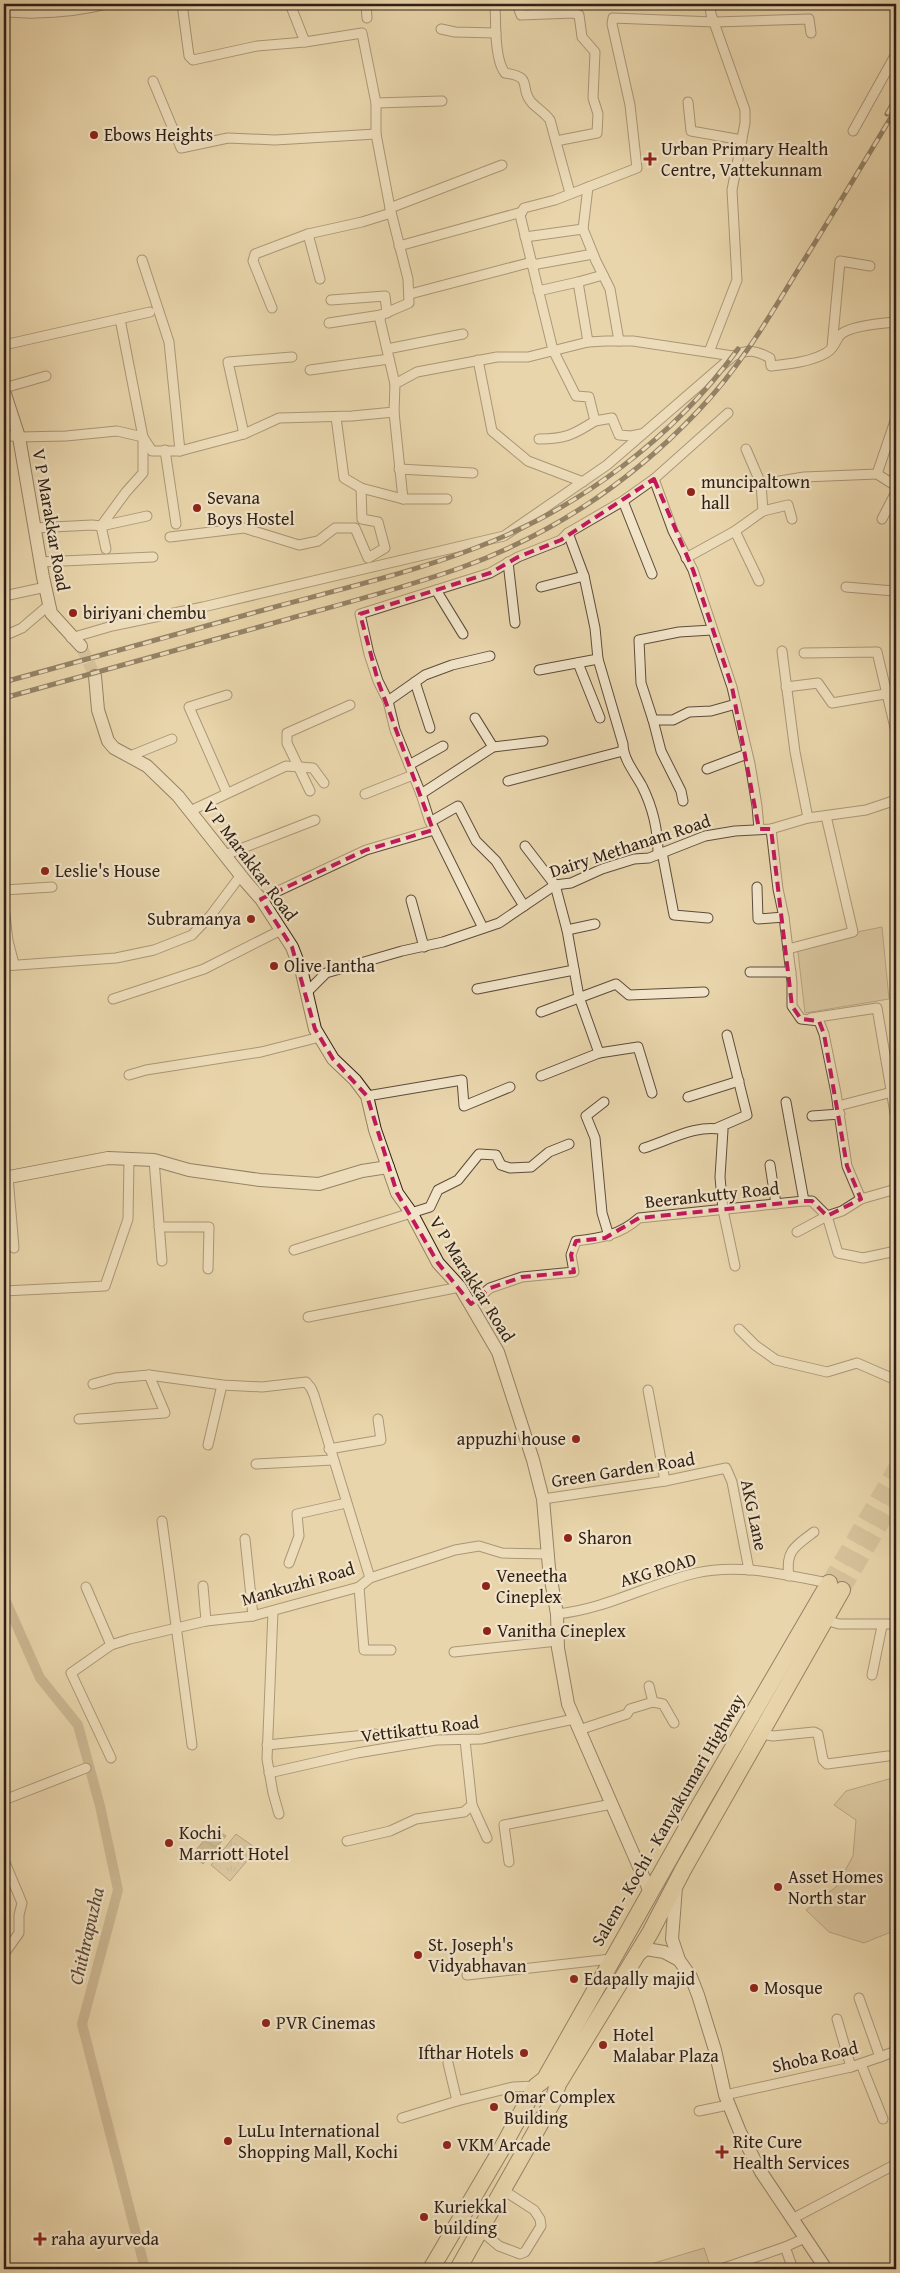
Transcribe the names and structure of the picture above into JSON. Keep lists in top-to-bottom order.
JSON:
{
  "streets": {
    "highway": ["Salem - Kochi - Kanyakumari Highway"],
    "street": [
      "V P Marakkar Road",
      "Dairy Methanam Road",
      "Beerankutty Road",
      "Green Garden Road",
      "AKG Lane",
      "AKG ROAD",
      "Mankuzhi Road",
      "Vettikattu Road",
      "Shoba Road"
    ]
  },
  "crossings": [
    ["V P Marakkar Road", "Dairy Methanam Road"],
    ["V P Marakkar Road", "Beerankutty Road"],
    ["V P Marakkar Road", "Green Garden Road"],
    ["V P Marakkar Road", "AKG ROAD"],
    ["V P Marakkar Road", "Mankuzhi Road"],
    ["V P Marakkar Road", "Vettikattu Road"],
    ["V P Marakkar Road", "Salem - Kochi - Kanyakumari Highway"],
    ["Green Garden Road", "AKG Lane"],
    ["AKG Lane", "AKG ROAD"],
    ["AKG ROAD", "Salem - Kochi - Kanyakumari Highway"]
  ],
  "water": ["Chithrapuzha"],
  "places": {
    "other": [
      "Ebows Heights",
      "muncipaltown hall",
      "Sevana Boys Hostel",
      "biriyani chembu",
      "Leslie's House",
      "Subramanya",
      "Olive Iantha",
      "appuzhi house",
      "Sharon",
      "Veneetha Cineplex",
      "Vanitha Cineplex",
      "Kochi Marriott Hotel",
      "Asset Homes North star",
      "St. Joseph's Vidyabhavan",
      "Edapally majid",
      "Mosque",
      "PVR Cinemas",
      "Hotel Malabar Plaza",
      "Ifthar Hotels",
      "Omar Complex Building",
      "LuLu International Shopping Mall, Kochi",
      "VKM Arcade",
      "Kuriekkal building"
    ],
    "health": ["Urban Primary Health Centre, Vattekunnam", "Rite Cure Health Services", "raha ayurveda"]
  }
}
